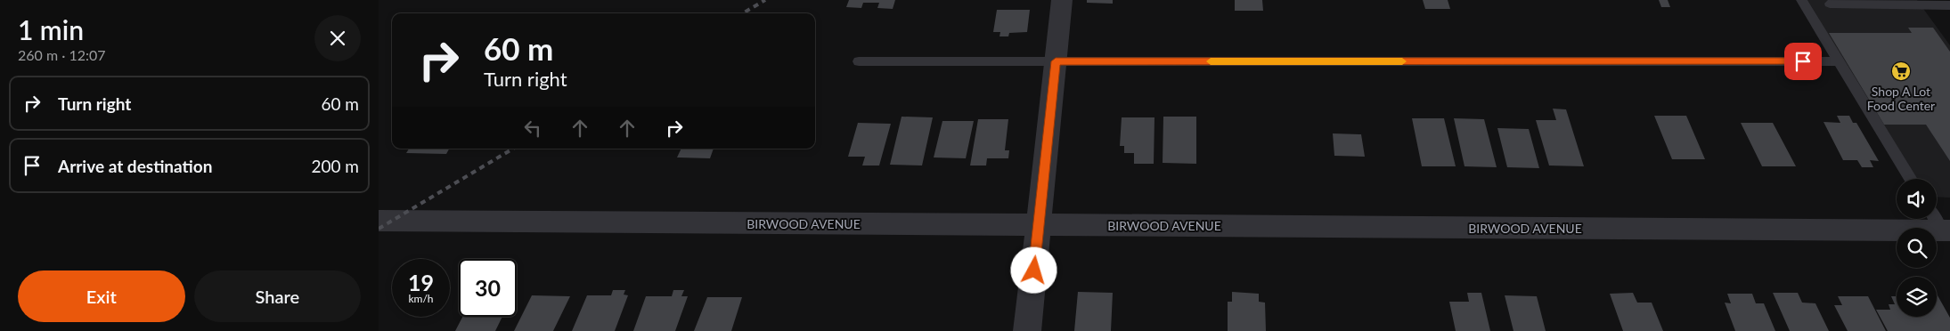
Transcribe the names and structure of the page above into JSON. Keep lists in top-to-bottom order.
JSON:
{
  "streets": {
    "street": ["BIRWOOD AVENUE"]
  },
  "places": {
    "supermarket": ["Shop A Lot Food Center"]
  },
  "page": {
    "heading": ["1 min", "260 m · 12:07"],
    "turn": ["60 m", "Turn right"],
    "list": [
      {
        "name": "Turn right",
        "value": "60 m"
      },
      {
        "name": "Arrive at destination",
        "value": "200 m"
      }
    ],
    "speed": "19 km/h",
    "limit": "30",
    "buttons": ["Exit", "Share"]
  }
}
